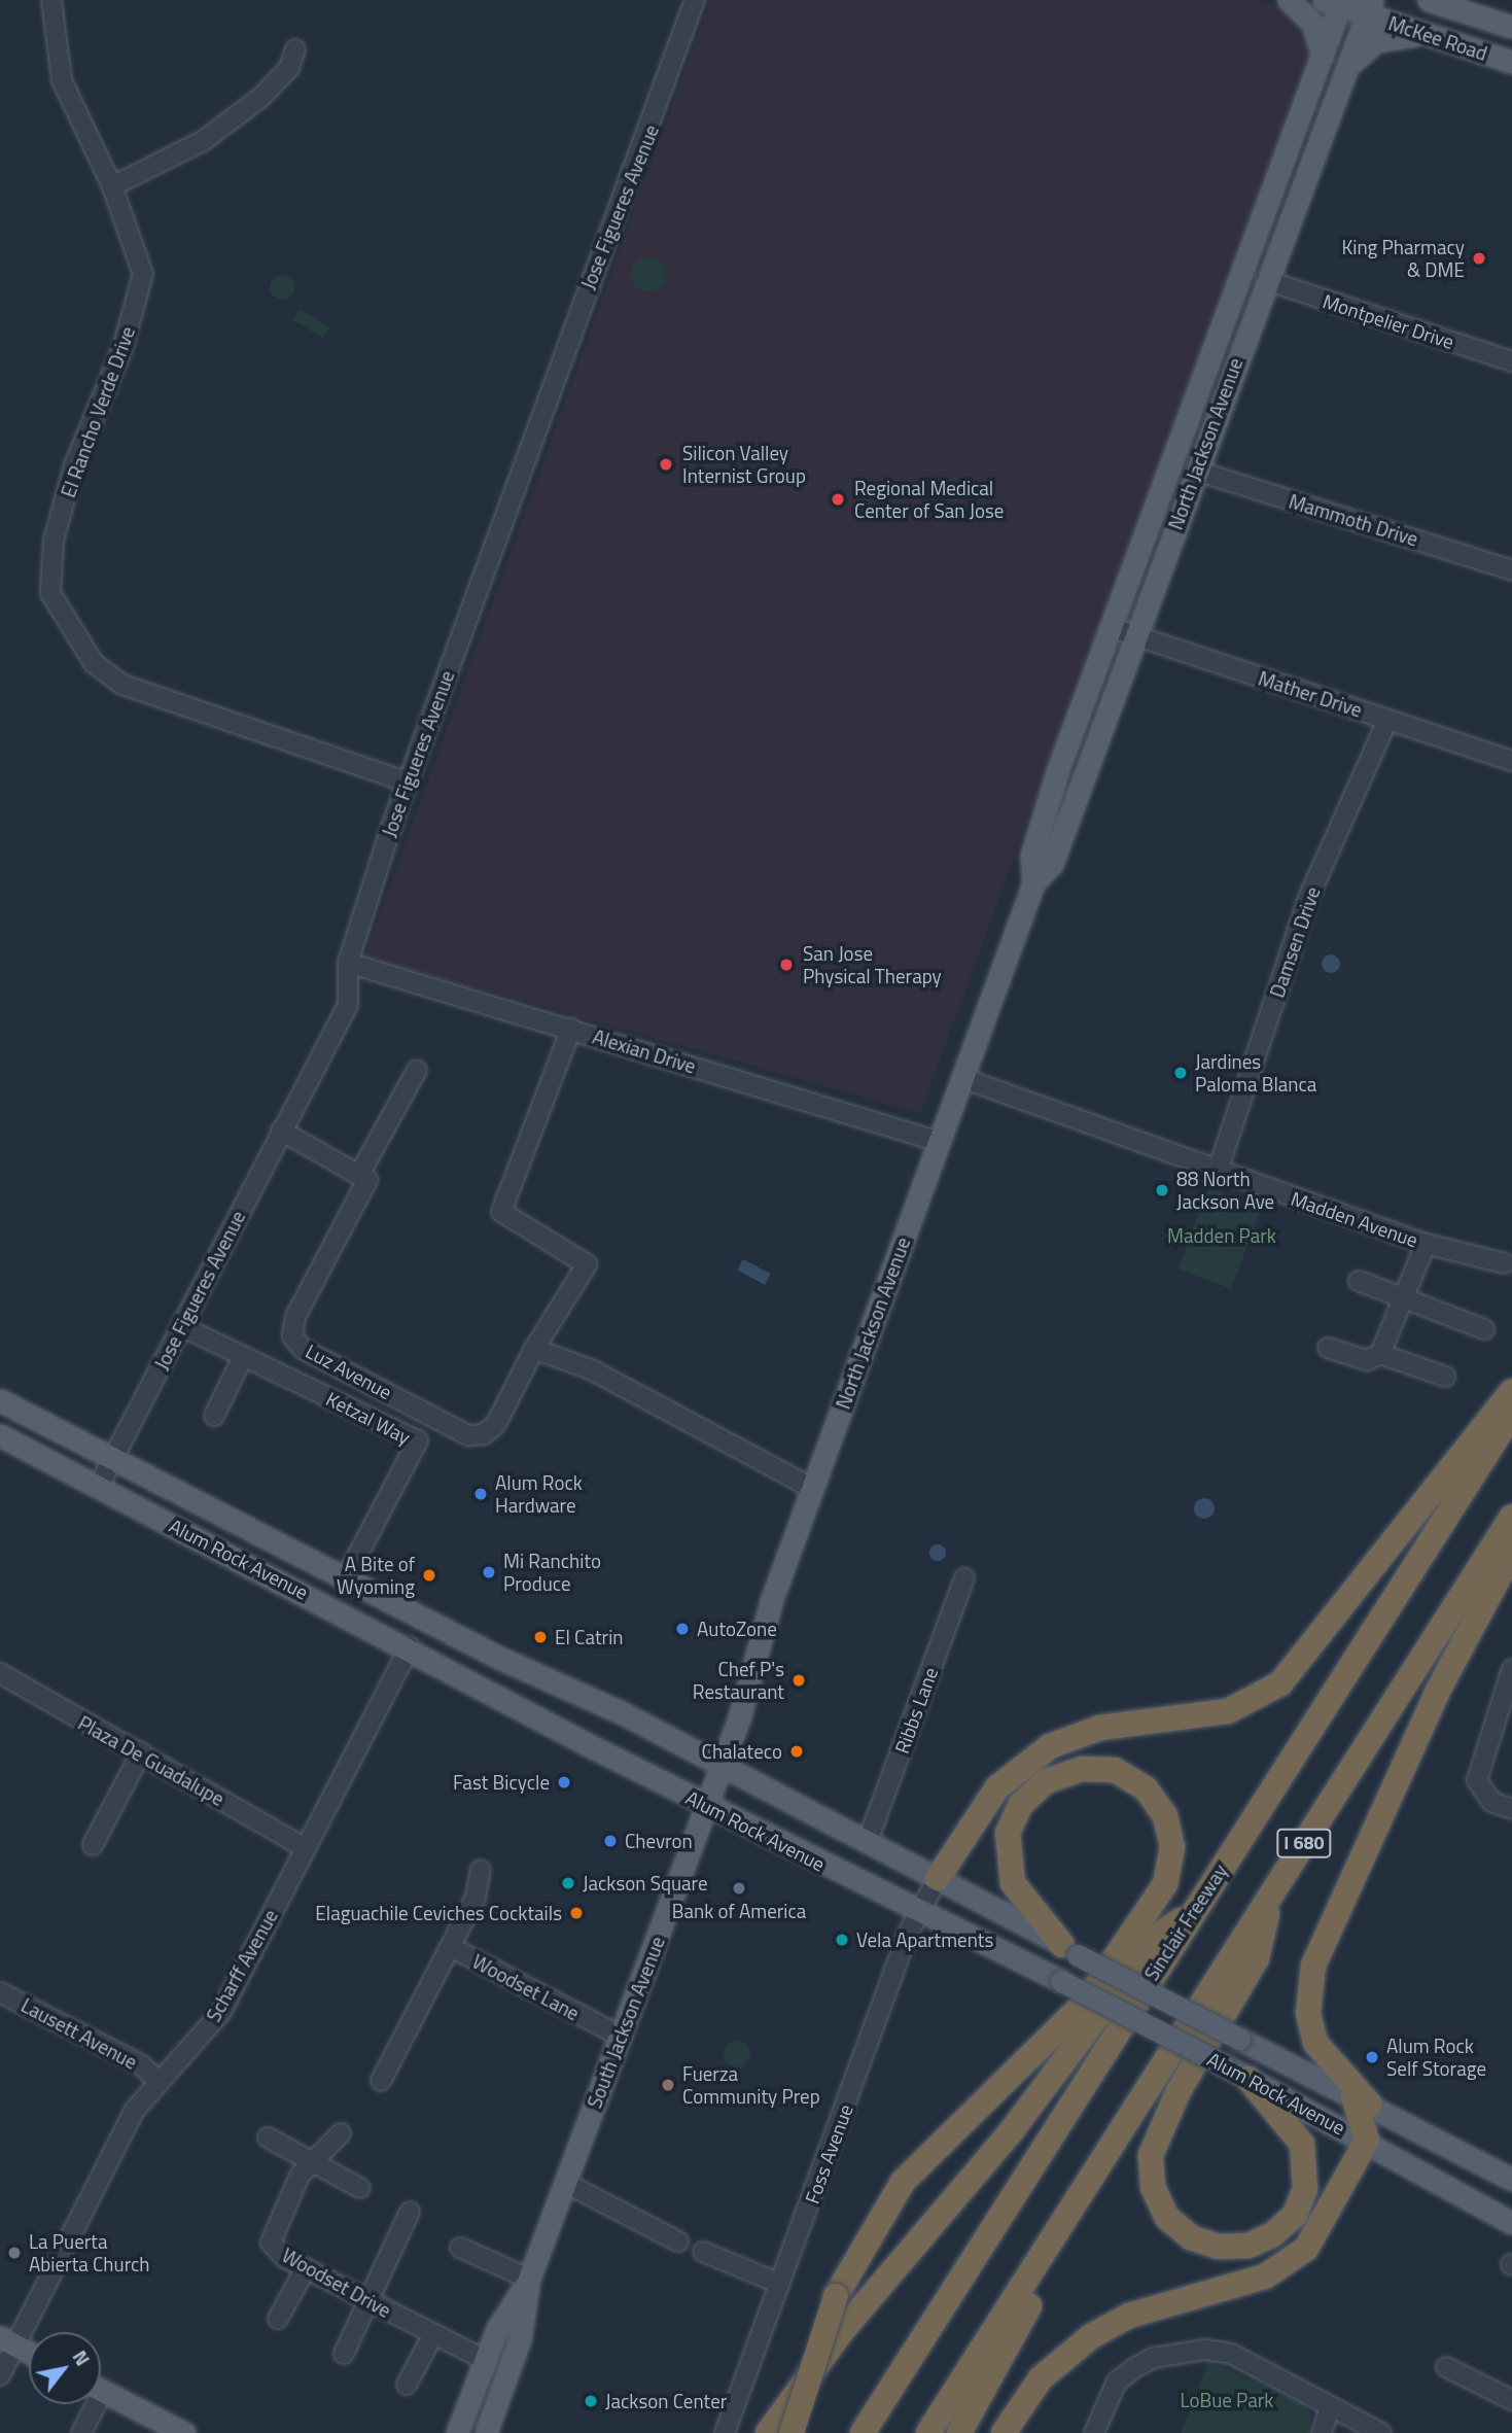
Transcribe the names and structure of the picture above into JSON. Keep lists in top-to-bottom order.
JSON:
{
  "streets": {
    "highway": ["I 680", "Sinclair Freeway"],
    "main road": [
      "McKee Road",
      "North Jackson Avenue",
      "Alum Rock Avenue",
      "South Jackson Avenue"
    ],
    "street": [
      "Jose Figueres Avenue",
      "Montpelier Drive",
      "El Rancho Verde Drive",
      "Mammoth Drive",
      "Mather Drive",
      "Damsen Drive",
      "Alexian Drive",
      "Madden Avenue",
      "Luz Avenue",
      "Ketzal Way",
      "Ribbs Lane",
      "Plaza De Guadalupe",
      "Scharff Avenue",
      "Woodset Lane",
      "Lausett Avenue",
      "Foss Avenue",
      "Woodset Drive"
    ]
  },
  "crossings": [
    ["McKee Road", "North Jackson Avenue"],
    ["Jose Figueres Avenue", "El Rancho Verde Drive"],
    ["Jose Figueres Avenue", "Alexian Drive"],
    ["Jose Figueres Avenue", "Ketzal Way"],
    ["Jose Figueres Avenue", "Alum Rock Avenue"],
    ["Montpelier Drive", "North Jackson Avenue"],
    ["North Jackson Avenue", "Mammoth Drive"],
    ["North Jackson Avenue", "Mather Drive"],
    ["North Jackson Avenue", "Alexian Drive"],
    ["North Jackson Avenue", "Madden Avenue"],
    ["North Jackson Avenue", "Alum Rock Avenue"],
    ["North Jackson Avenue", "South Jackson Avenue"],
    ["Mather Drive", "Damsen Drive"],
    ["Damsen Drive", "Madden Avenue"],
    ["Alexian Drive", "Luz Avenue"],
    ["Ketzal Way", "Alum Rock Avenue"],
    ["Alum Rock Avenue", "Ribbs Lane"],
    ["Alum Rock Avenue", "Scharff Avenue"],
    ["Alum Rock Avenue", "South Jackson Avenue"],
    ["Alum Rock Avenue", "Foss Avenue"],
    ["Plaza De Guadalupe", "Scharff Avenue"],
    ["Scharff Avenue", "Lausett Avenue"],
    ["Woodset Lane", "South Jackson Avenue"],
    ["South Jackson Avenue", "Woodset Drive"]
  ],
  "parks": ["Madden Park", "LoBue Park"],
  "places": [
    "King Pharmacy & DME",
    "Silicon Valley Internist Group",
    "Regional Medical Center of San Jose",
    "San Jose Physical Therapy",
    "Jardines Paloma Blanca",
    "88 North Jackson Ave",
    "Alum Rock Hardware",
    "Mi Ranchito Produce",
    "A Bite of Wyoming",
    "AutoZone",
    "El Catrin",
    "Chef P's Restaurant",
    "Chalateco",
    "Fast Bicycle",
    "Chevron",
    "Jackson Square",
    "Bank of America",
    "Elaguachile Ceviches Cocktails",
    "Vela Apartments",
    "Alum Rock Self Storage",
    "Fuerza Community Prep",
    "La Puerta Abierta Church",
    "Jackson Center"
  ],
  "north": "top right"
}
